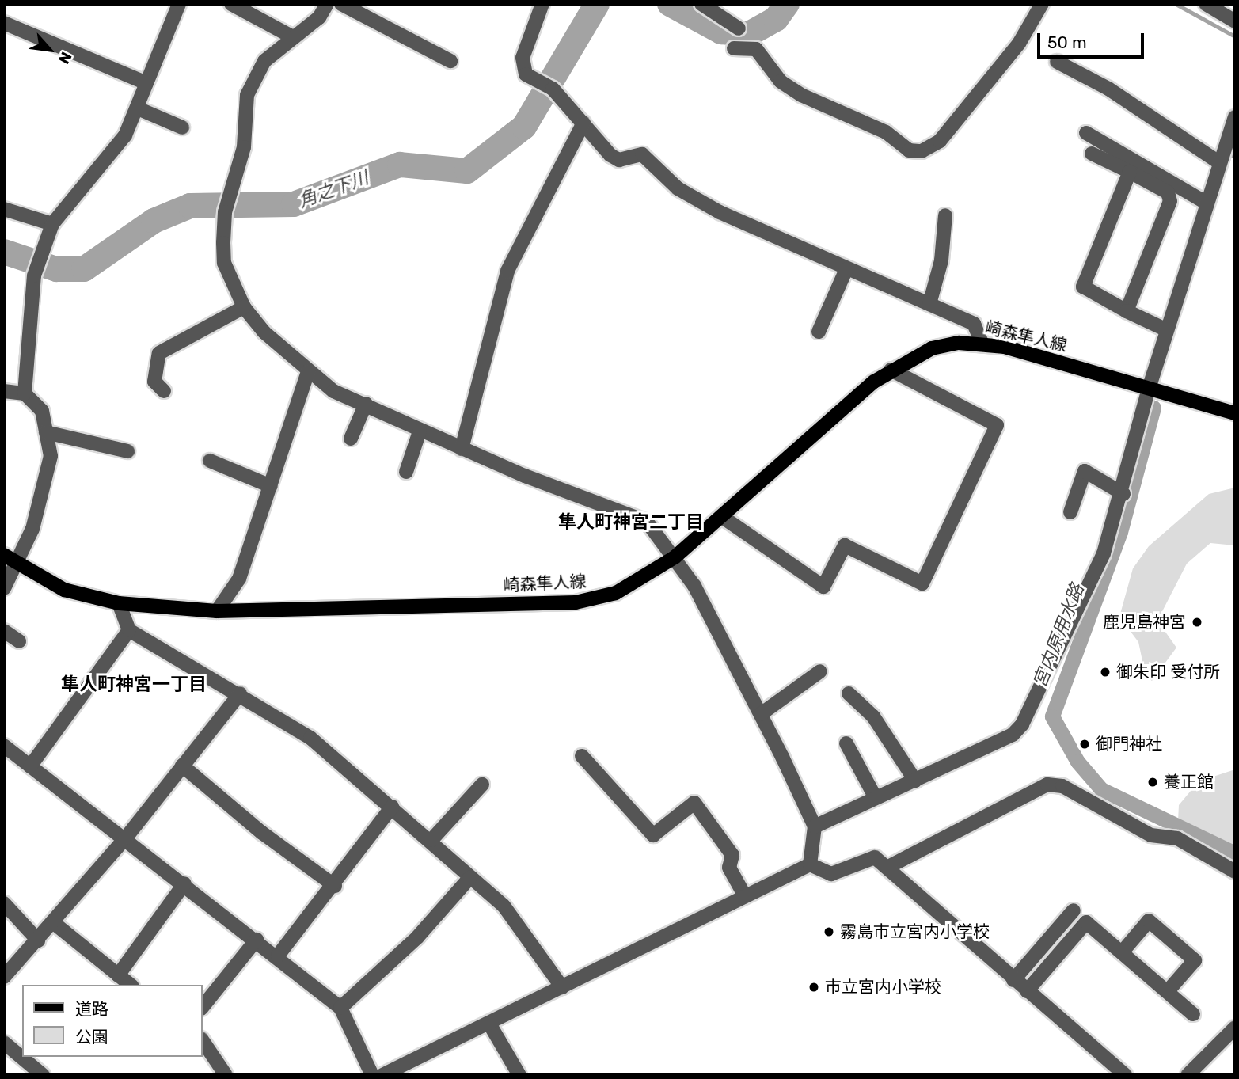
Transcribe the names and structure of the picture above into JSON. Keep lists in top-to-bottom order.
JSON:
{
  "streets": {
    "main road": ["崎森隼人線"]
  },
  "districts": ["隼人町神宮二丁目", "隼人町神宮一丁目"],
  "water": ["角之下川", "宮内原用水路"],
  "places": [
    "鹿児島神宮",
    "御朱印 受付所",
    "御門神社",
    "養正館",
    "霧島市立宮内小学校",
    "市立宮内小学校"
  ],
  "legend": ["道路", "公園"],
  "scale_bar": "50 m",
  "north": "bottom right"
}
